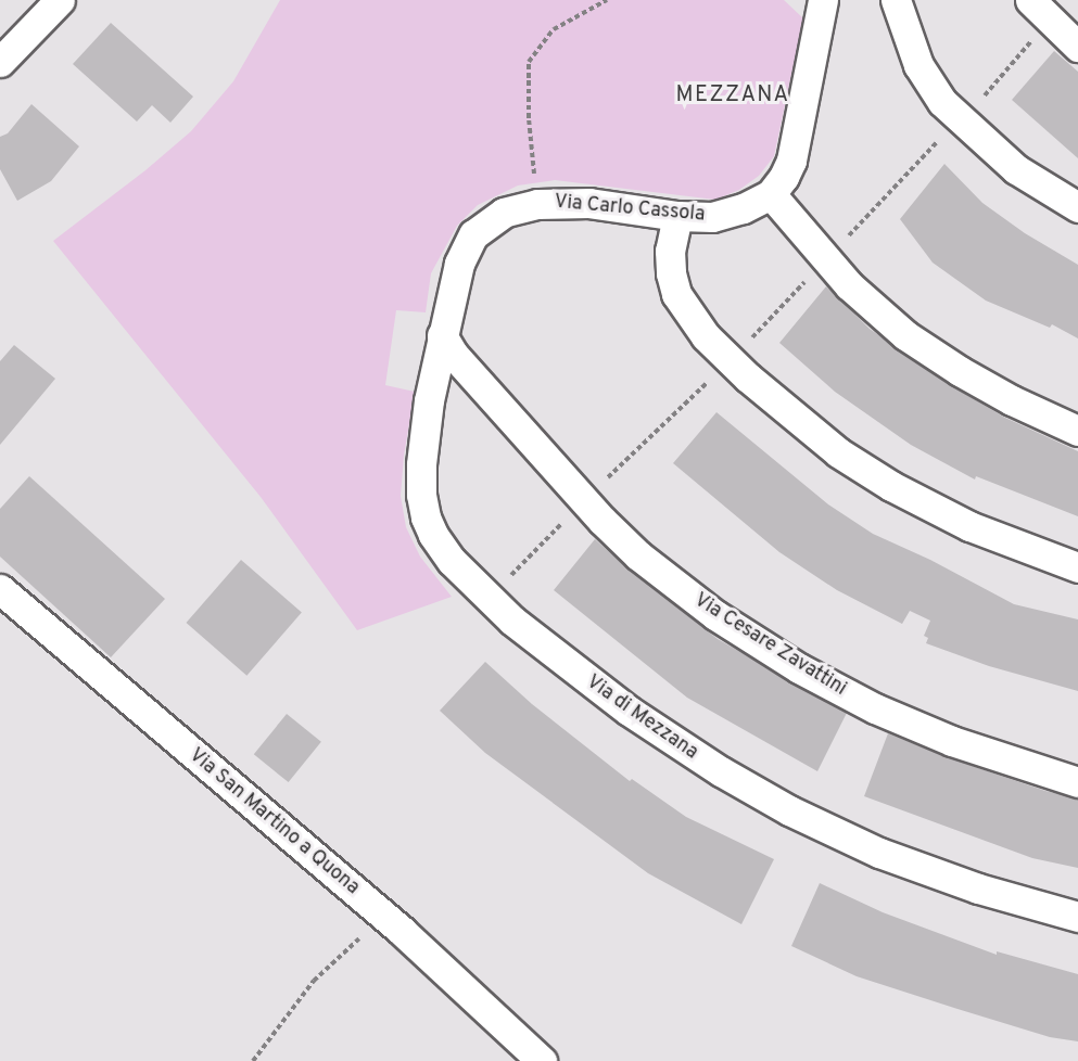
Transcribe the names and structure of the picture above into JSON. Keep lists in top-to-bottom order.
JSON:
{
  "streets": {
    "street": [
      "Via Carlo Cassola",
      "Via Cesare Zavattini",
      "Via di Mezzana",
      "Via San Martino a Quona"
    ]
  },
  "crossings": [
    ["Via Carlo Cassola", "Via Cesare Zavattini"],
    ["Via Carlo Cassola", "Via di Mezzana"],
    ["Via Cesare Zavattini", "Via di Mezzana"]
  ],
  "districts": ["MEZZANA"]
}
